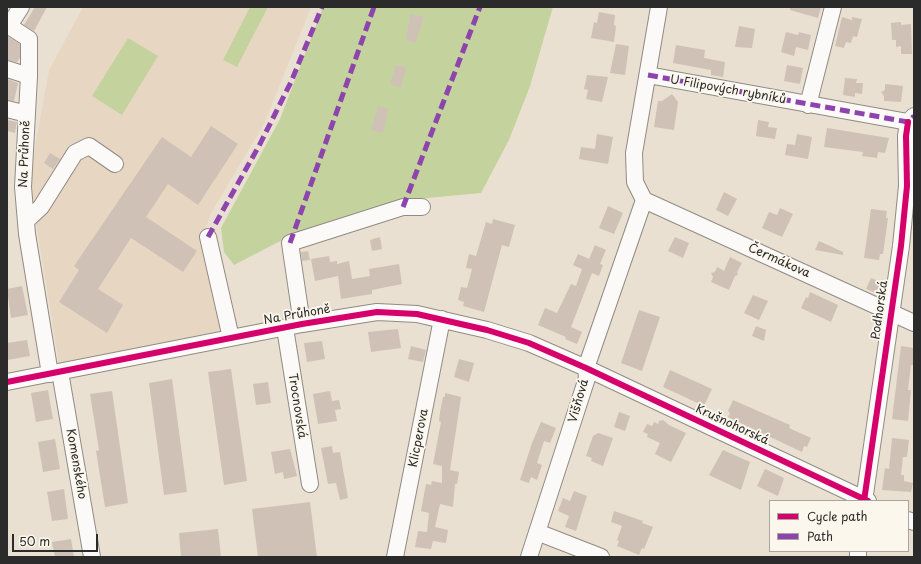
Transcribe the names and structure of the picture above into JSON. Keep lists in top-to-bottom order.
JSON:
{
  "streets": {
    "street": [
      "U Filipových rybníků",
      "Na Průhoně",
      "Čermákova",
      "Podhorská",
      "Višňová",
      "Trocnovská",
      "Krušnohorská",
      "Klicperova",
      "Komenského"
    ]
  },
  "crossings": [
    ["U Filipových rybníků", "Podhorská"],
    ["Na Průhoně", "Višňová"],
    ["Na Průhoně", "Trocnovská"],
    ["Na Průhoně", "Krušnohorská"],
    ["Na Průhoně", "Klicperova"],
    ["Na Průhoně", "Komenského"],
    ["Čermákova", "Podhorská"],
    ["Čermákova", "Višňová"],
    ["Podhorská", "Krušnohorská"],
    ["Višňová", "Krušnohorská"]
  ],
  "legend": ["Cycle path", "Path"],
  "scale_bar": "50 m"
}
